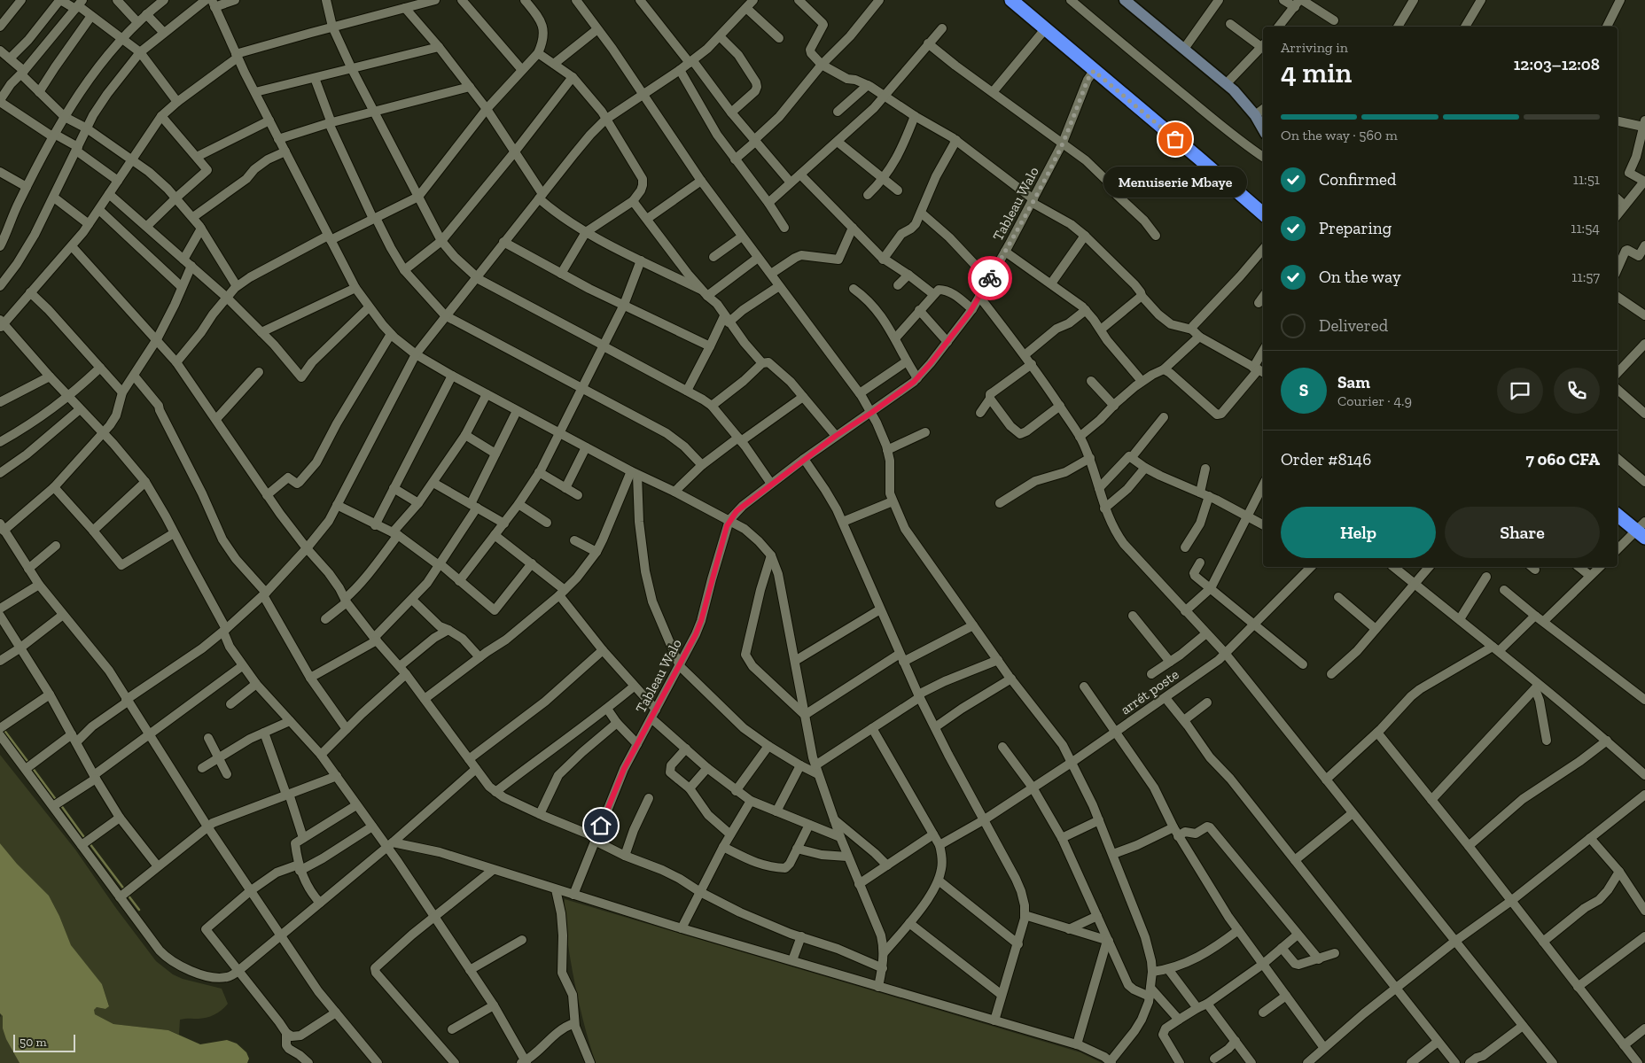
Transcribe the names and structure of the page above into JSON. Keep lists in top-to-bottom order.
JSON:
{
  "streets": {
    "street": ["Tableau Walo", "arrét poste"]
  },
  "places": ["Menuiserie Mbaye"],
  "scale_bar": "50 m",
  "page": {
    "heading": ["4 min", "Arriving in", "12:03–12:08"],
    "panel": [
      "Sam",
      "Courier · 4.9",
      "Order #8146",
      "7 060 CFA"
    ],
    "bar": "On the way · 560 m",
    "list": [
      ["Confirmed", "11:51"],
      ["Preparing", "11:54"],
      ["On the way", "11:57"],
      "Delivered"
    ],
    "bubble": "Menuiserie Mbaye",
    "round": "S",
    "buttons": ["Help", "Share"],
    "scale": "50 m"
  }
}
